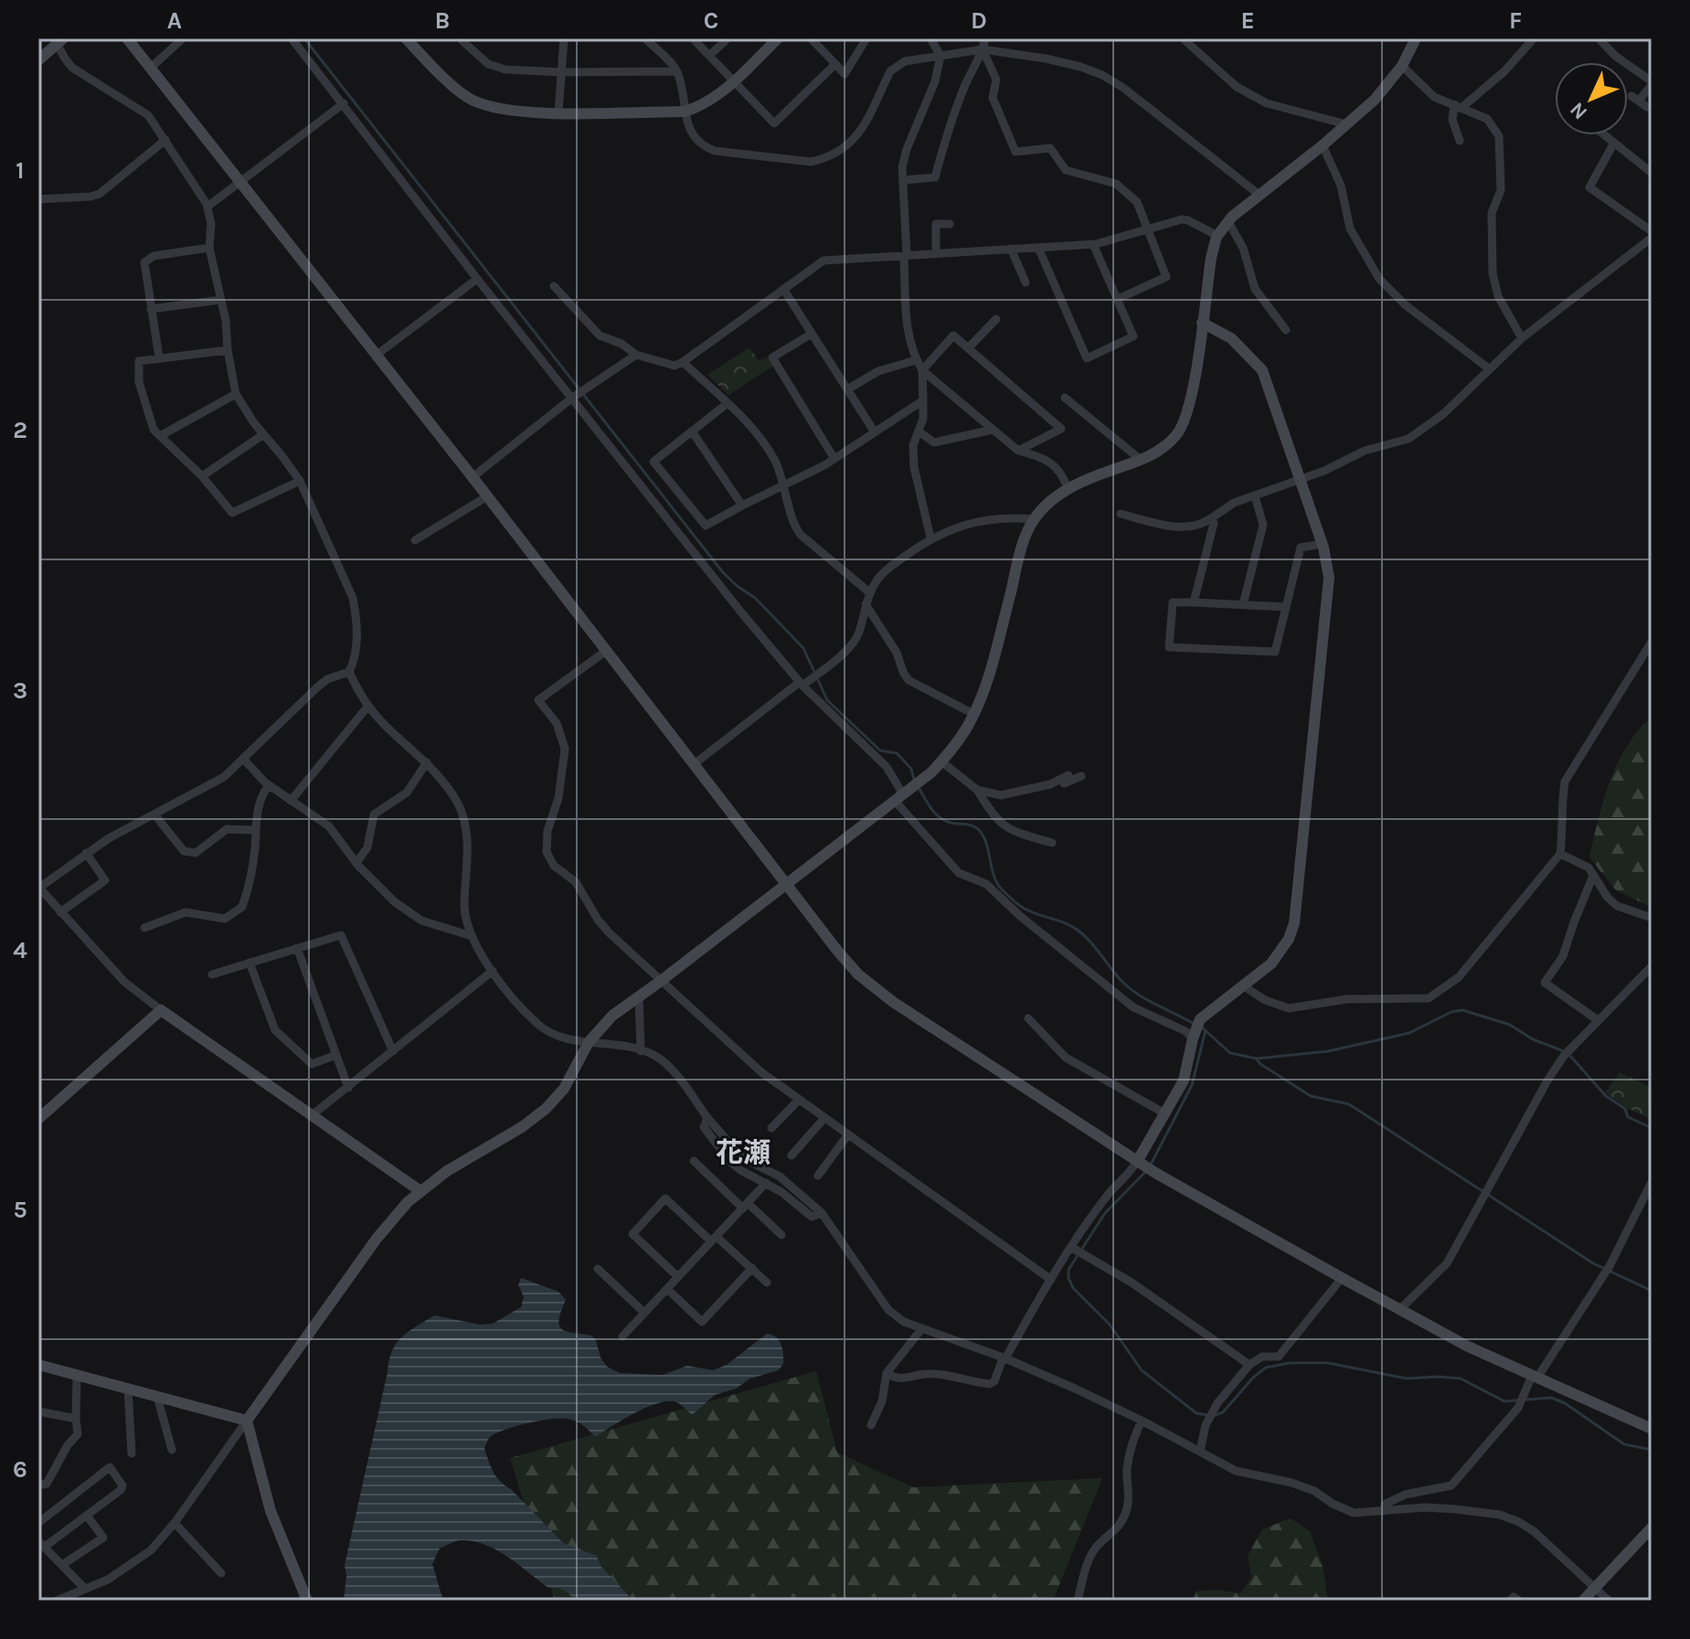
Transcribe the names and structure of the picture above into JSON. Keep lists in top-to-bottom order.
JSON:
{
  "districts": ["花瀬"],
  "north": "bottom left",
  "grid": {
    "columns": [
      "A",
      "B",
      "C",
      "D",
      "E",
      "F"
    ],
    "rows": [
      "1",
      "2",
      "3",
      "4",
      "5",
      "6"
    ]
  }
}
